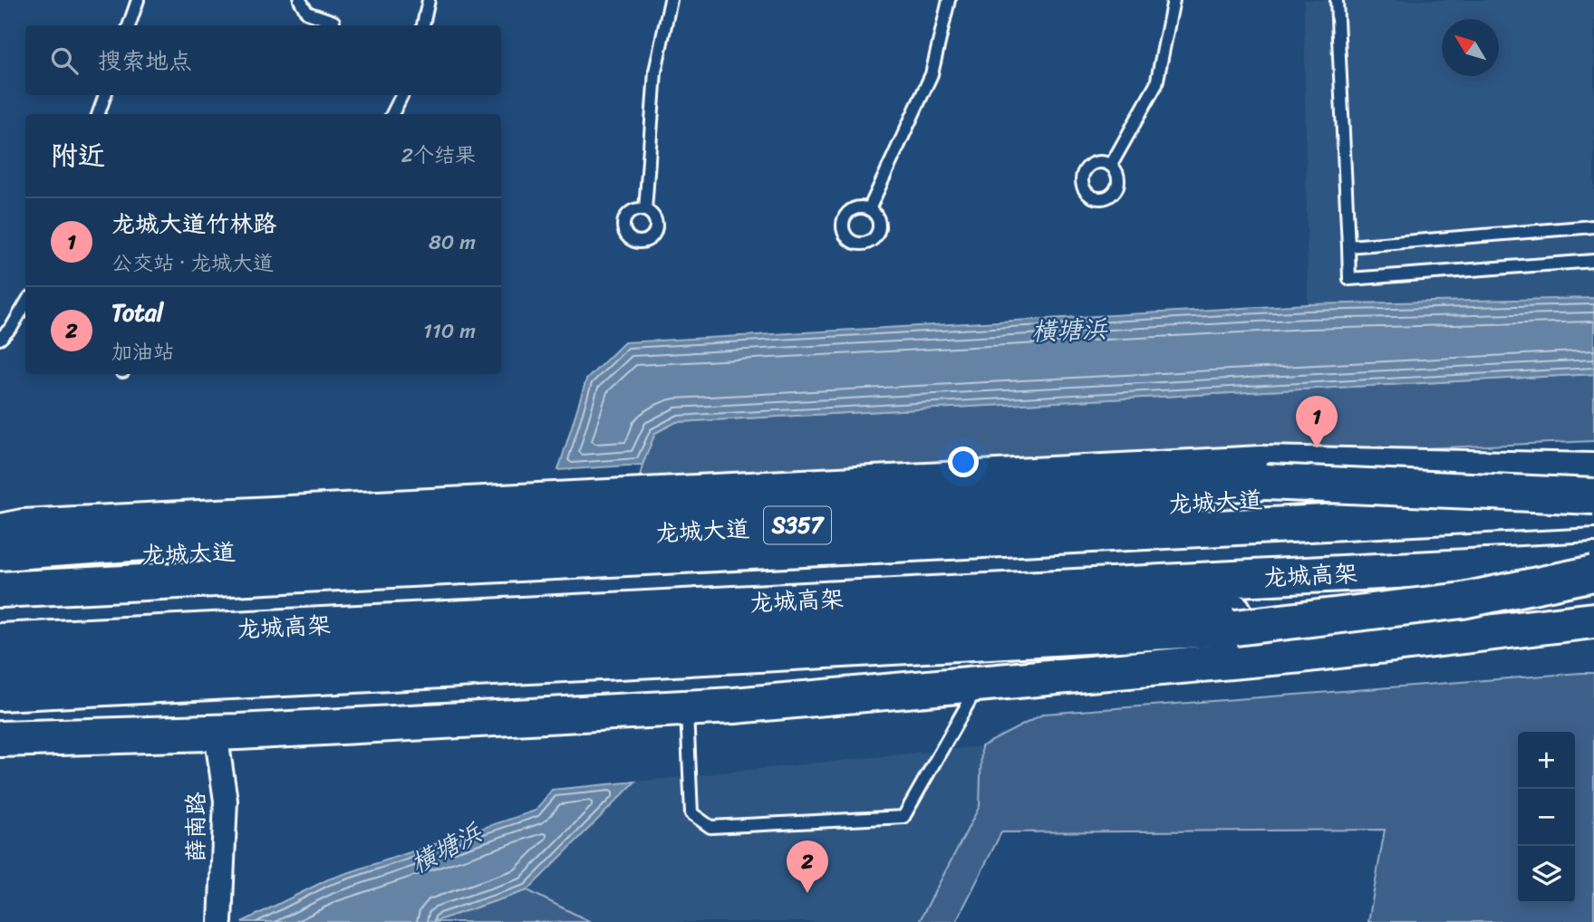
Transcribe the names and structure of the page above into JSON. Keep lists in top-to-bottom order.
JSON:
{
  "streets": {
    "main road": ["龙城大道", "S357", "龙城高架"],
    "street": ["薛南路"]
  },
  "water": ["横塘浜"],
  "north": "top left",
  "page": {
    "search": "搜索地点",
    "heading": ["附近", "2个结果"],
    "list": [
      {
        "mark": "1",
        "name": "龙城大道竹林路",
        "note": "公交站 · 龙城大道",
        "value": "80 m"
      },
      {
        "mark": "2",
        "name": "Total",
        "note": "加油站",
        "value": "110 m"
      }
    ],
    "pins": ["1", "2"],
    "map_buttons": ["+", "−"]
  }
}
